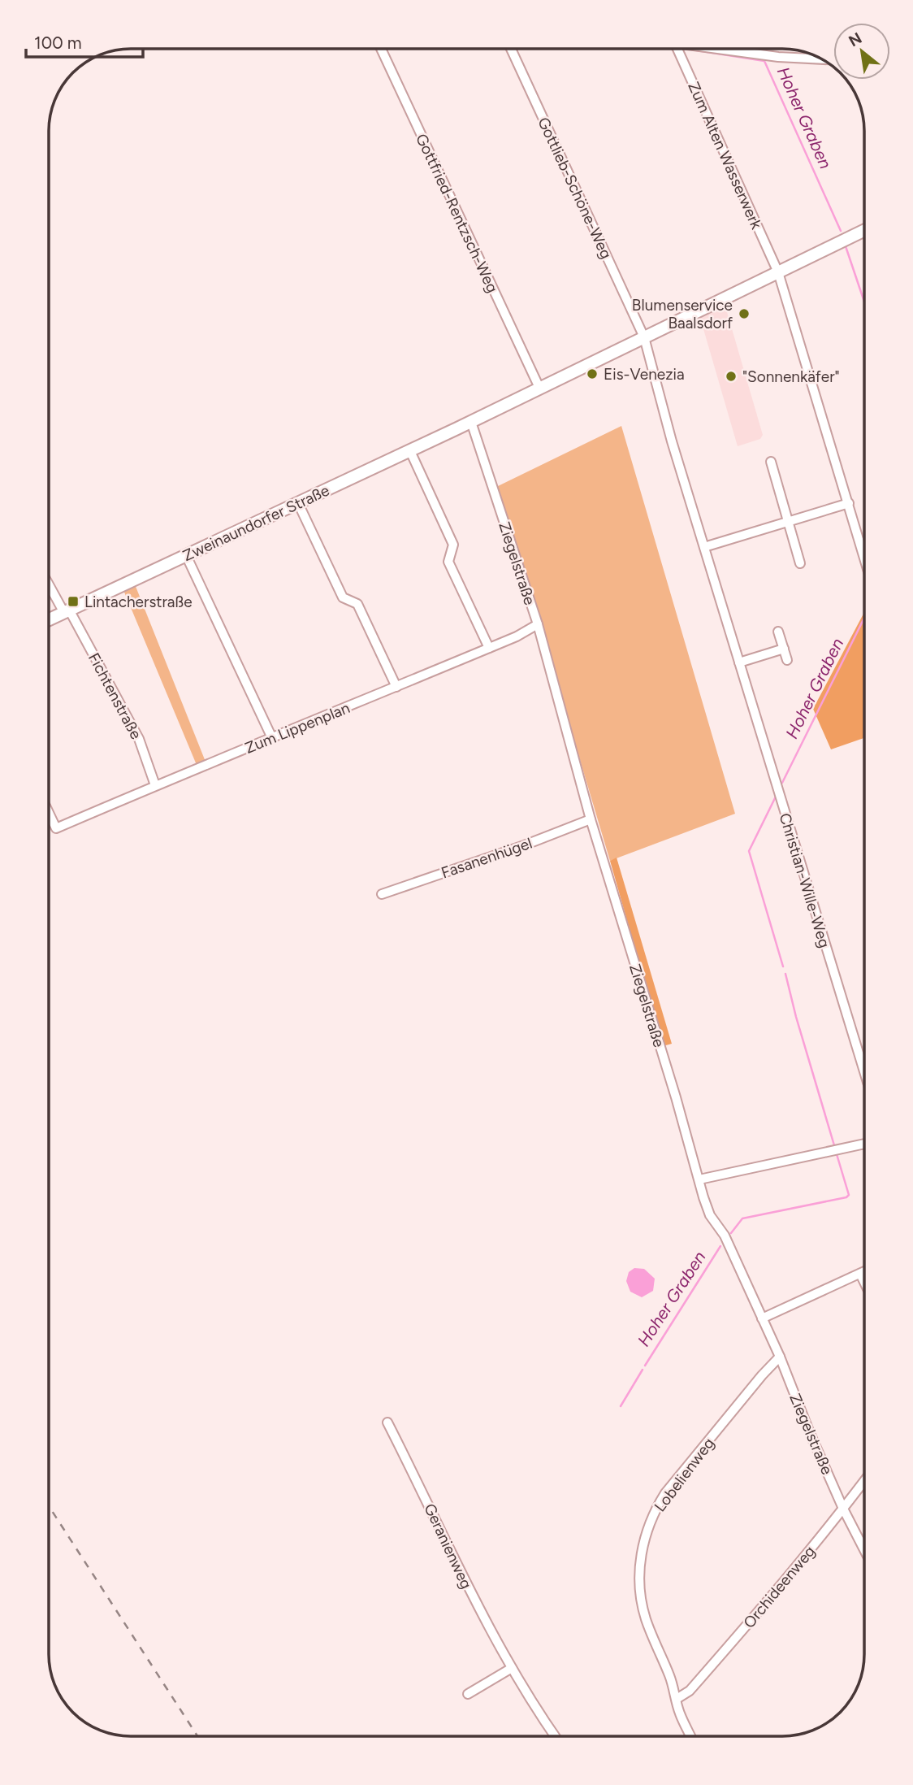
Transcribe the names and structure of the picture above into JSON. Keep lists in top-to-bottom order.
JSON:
{
  "streets": {
    "street": [
      "Zum Alten Wasserwerk",
      "Gottlieb-Schöne-Weg",
      "Gottfried-Rentzsch-Weg",
      "Zweinaundorfer Straße",
      "Ziegelstraße",
      "Fichtenstraße",
      "Zum Lippenplan",
      "Fasanenhügel",
      "Christian-Wille-Weg",
      "Lobelienweg",
      "Geranienweg",
      "Orchideenweg"
    ]
  },
  "crossings": [
    ["Zum Alten Wasserwerk", "Zweinaundorfer Straße"],
    ["Gottlieb-Schöne-Weg", "Zweinaundorfer Straße"],
    ["Gottlieb-Schöne-Weg", "Christian-Wille-Weg"],
    ["Gottfried-Rentzsch-Weg", "Zweinaundorfer Straße"],
    ["Zweinaundorfer Straße", "Ziegelstraße"],
    ["Zweinaundorfer Straße", "Fichtenstraße"],
    ["Zweinaundorfer Straße", "Christian-Wille-Weg"],
    ["Ziegelstraße", "Zum Lippenplan"],
    ["Ziegelstraße", "Fasanenhügel"],
    ["Ziegelstraße", "Lobelienweg"],
    ["Ziegelstraße", "Orchideenweg"],
    ["Fichtenstraße", "Zum Lippenplan"],
    ["Lobelienweg", "Orchideenweg"]
  ],
  "water": ["Hoher Graben"],
  "places": {
    "other": ["Blumenservice Baalsdorf", "Eis-Venezia", "\"Sonnenkäfer\""],
    "transit": ["Lintacherstraße"]
  },
  "scale_bar": "100 m",
  "north": "top left"
}
